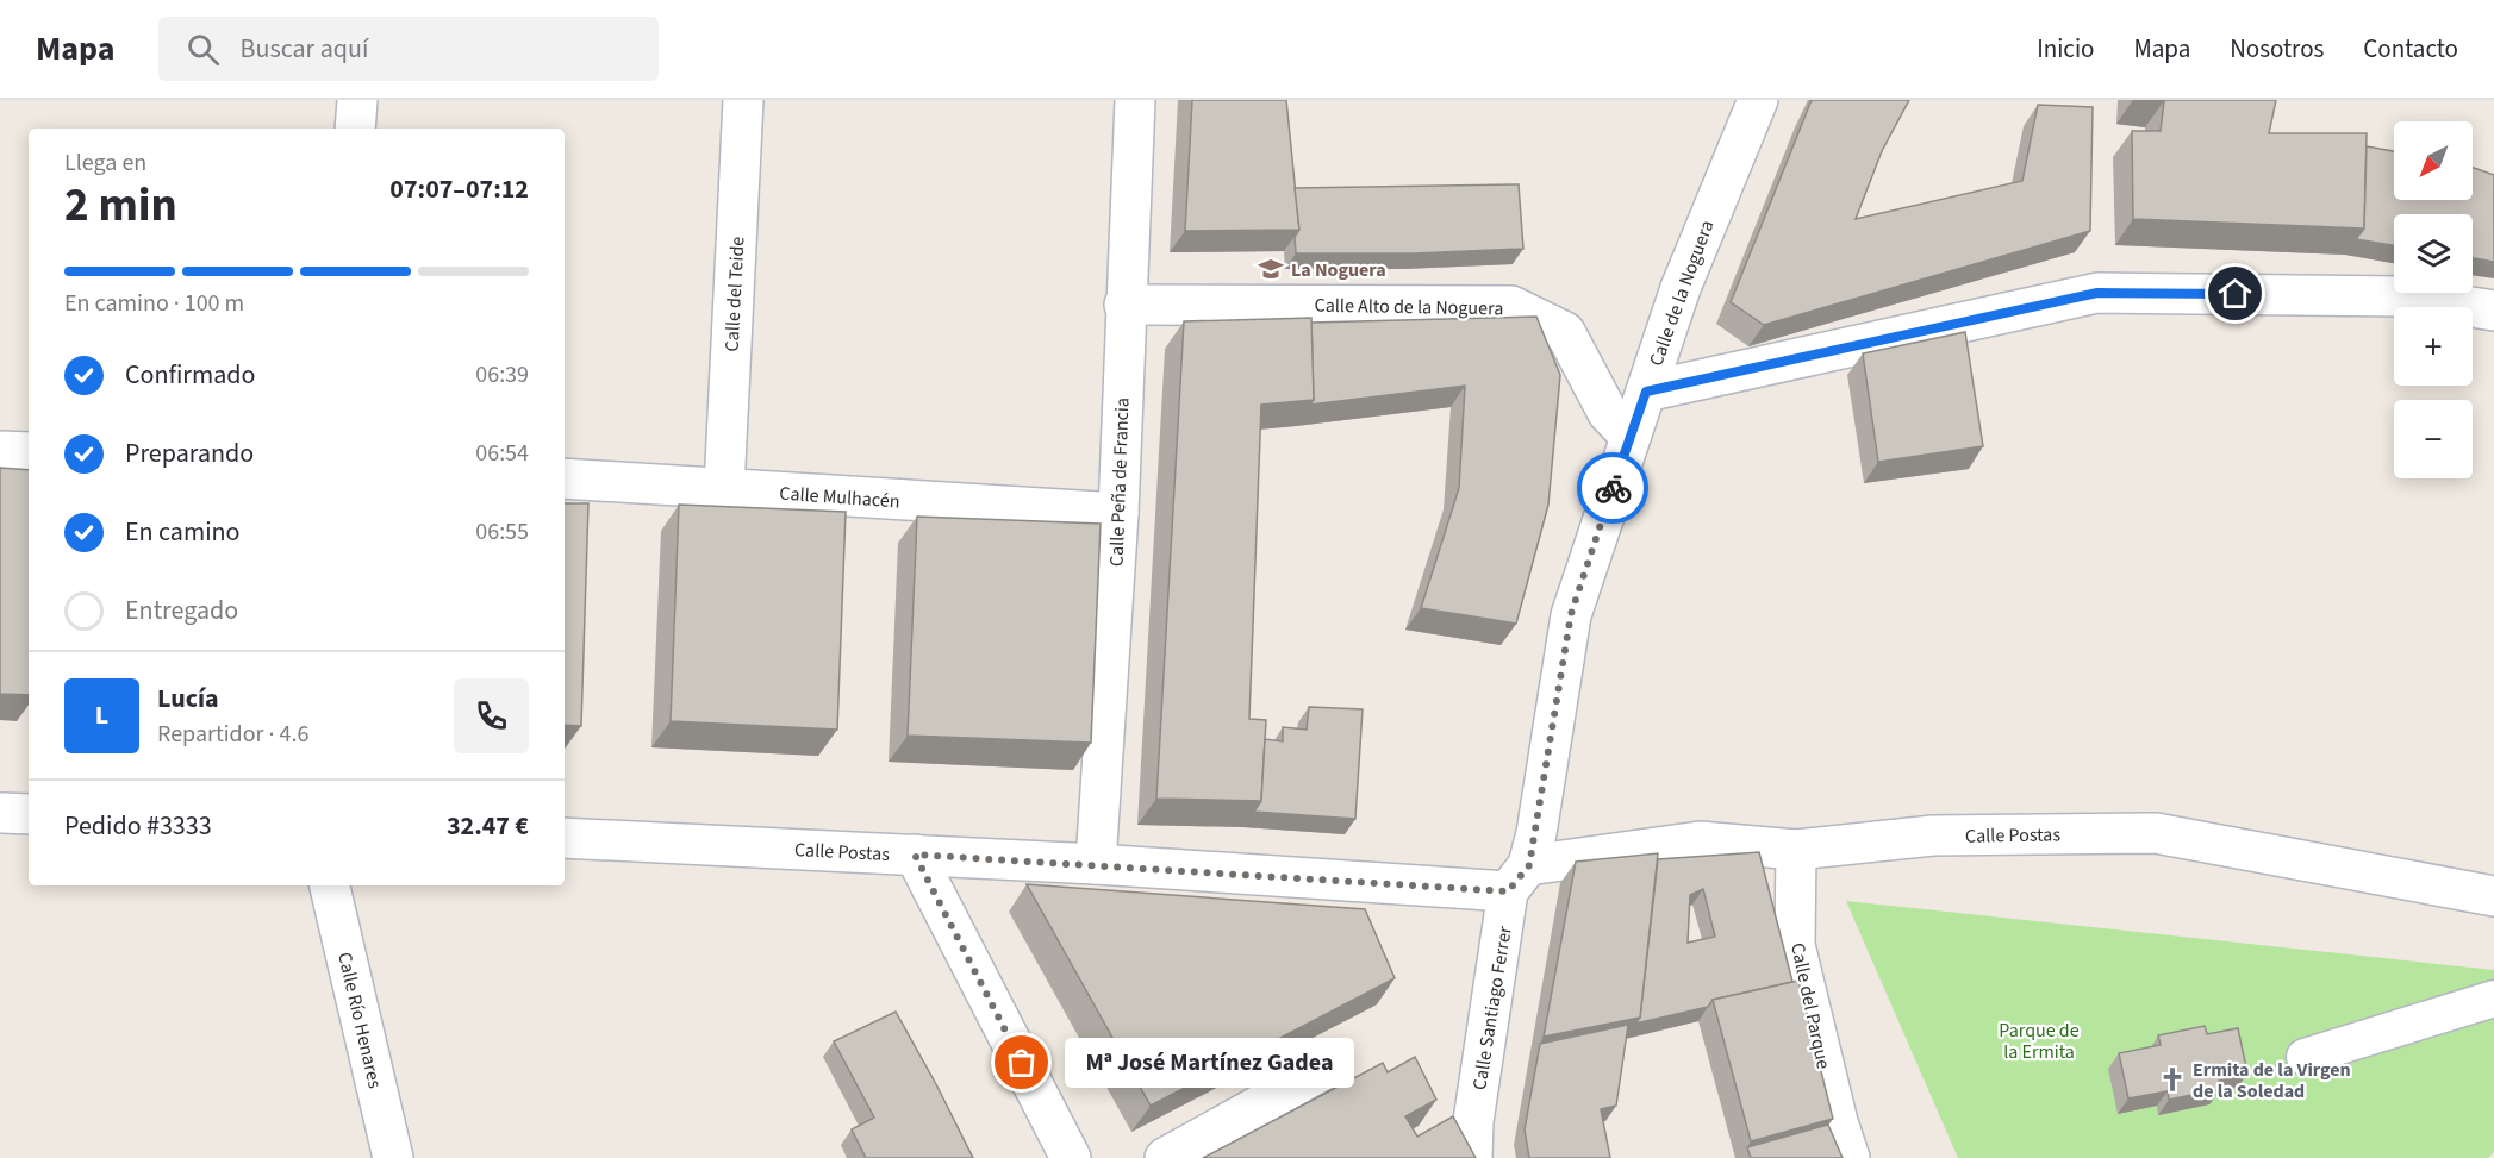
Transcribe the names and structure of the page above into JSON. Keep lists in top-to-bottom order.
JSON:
{
  "streets": {
    "street": [
      "Calle de la Noguera",
      "Calle del Teide",
      "Calle Alto de la Noguera",
      "Calle Peña de Francia",
      "Calle Mulhacén",
      "Calle Postas",
      "Calle del Parque",
      "Calle Santiago Ferrer",
      "Calle Río Henares"
    ]
  },
  "crossings": [
    ["Calle de la Noguera", "Calle Alto de la Noguera"],
    ["Calle de la Noguera", "Calle Postas"],
    ["Calle de la Noguera", "Calle Santiago Ferrer"],
    ["Calle del Teide", "Calle Mulhacén"],
    ["Calle Alto de la Noguera", "Calle Peña de Francia"],
    ["Calle Peña de Francia", "Calle Mulhacén"],
    ["Calle Peña de Francia", "Calle Postas"],
    ["Calle Postas", "Calle del Parque"],
    ["Calle Postas", "Calle Santiago Ferrer"]
  ],
  "parks": ["Parque de la Ermita"],
  "places": {
    "school or university": ["La Noguera"],
    "other": ["Mª José Martínez Gadea"],
    "church": ["Ermita de la Virgen de la Soledad"]
  },
  "north": "bottom left",
  "page": {
    "header": "Mapa",
    "search": "Buscar aquí",
    "nav": [
      "Inicio",
      "Mapa",
      "Nosotros",
      "Contacto"
    ],
    "map_buttons": ["+", "−"],
    "heading": ["2 min", "Llega en", "07:07–07:12"],
    "panel": [
      "Lucía",
      "Repartidor · 4.6",
      "Pedido #3333",
      "32.47 €"
    ],
    "bar": "En camino · 100 m",
    "list": [
      ["Confirmado", "06:39"],
      ["Preparando", "06:54"],
      ["En camino", "06:55"],
      "Entregado"
    ],
    "round": "L",
    "bubble": "Mª José Martínez Gadea"
  }
}
